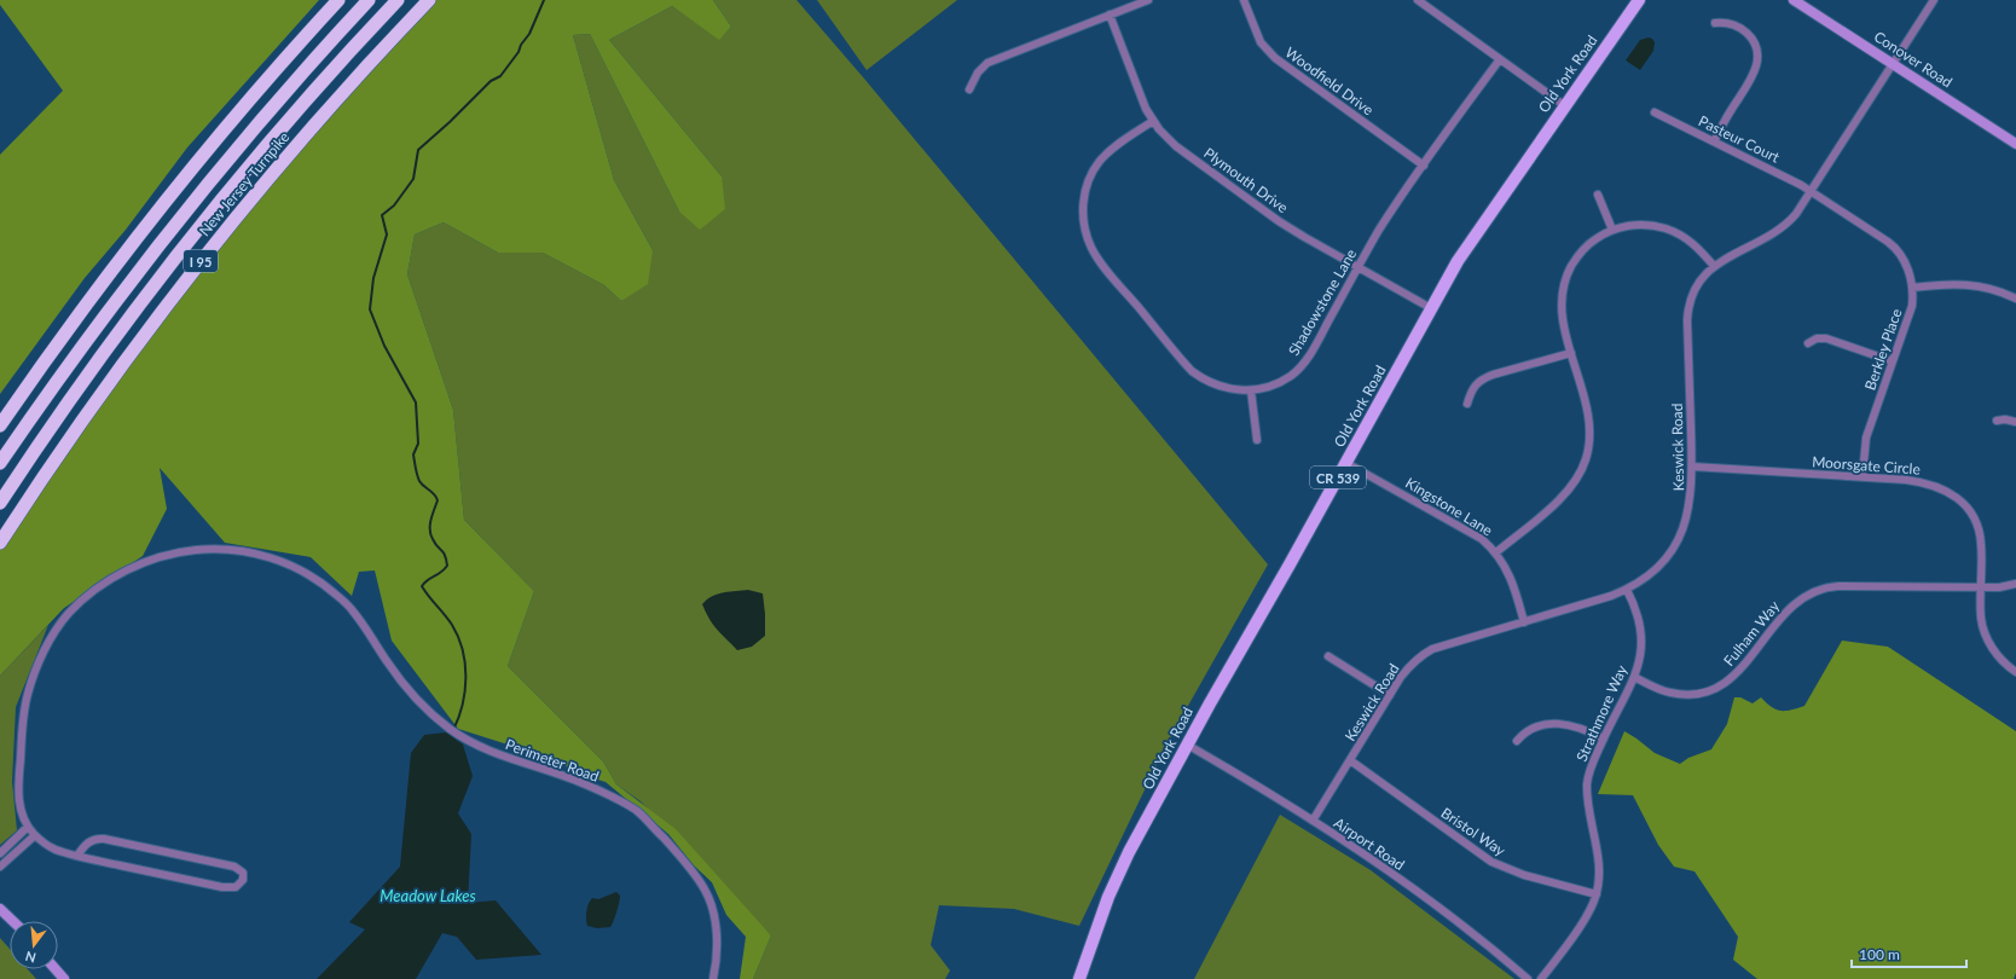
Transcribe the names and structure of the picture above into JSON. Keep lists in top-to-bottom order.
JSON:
{
  "streets": {
    "highway": ["New Jersey Turnpike", "I 95"],
    "main road": ["Old York Road", "CR 539"],
    "street": [
      "Conover Road",
      "Woodfield Drive",
      "Pasteur Court",
      "Plymouth Drive",
      "Shadowstone Lane",
      "Berkley Place",
      "Keswick Road",
      "Moorsgate Circle",
      "Kingstone Lane",
      "Fulham Way",
      "Strathmore Way",
      "Perimeter Road",
      "Bristol Way",
      "Airport Road"
    ]
  },
  "crossings": [
    ["Conover Road", "Keswick Road"],
    ["Old York Road", "Plymouth Drive"],
    ["Old York Road", "Kingstone Lane"],
    ["Old York Road", "Airport Road"],
    ["Woodfield Drive", "Shadowstone Lane"],
    ["Pasteur Court", "Berkley Place"],
    ["Pasteur Court", "Keswick Road"],
    ["Plymouth Drive", "Shadowstone Lane"],
    ["Berkley Place", "Keswick Road"],
    ["Berkley Place", "Moorsgate Circle"],
    ["Keswick Road", "Moorsgate Circle"],
    ["Keswick Road", "Kingstone Lane"],
    ["Keswick Road", "Strathmore Way"],
    ["Keswick Road", "Bristol Way"],
    ["Keswick Road", "Airport Road"],
    ["Moorsgate Circle", "Fulham Way"],
    ["Fulham Way", "Strathmore Way"],
    ["Strathmore Way", "Bristol Way"]
  ],
  "water": ["Meadow Lakes"],
  "scale_bar": "100 m",
  "north": "bottom"
}
